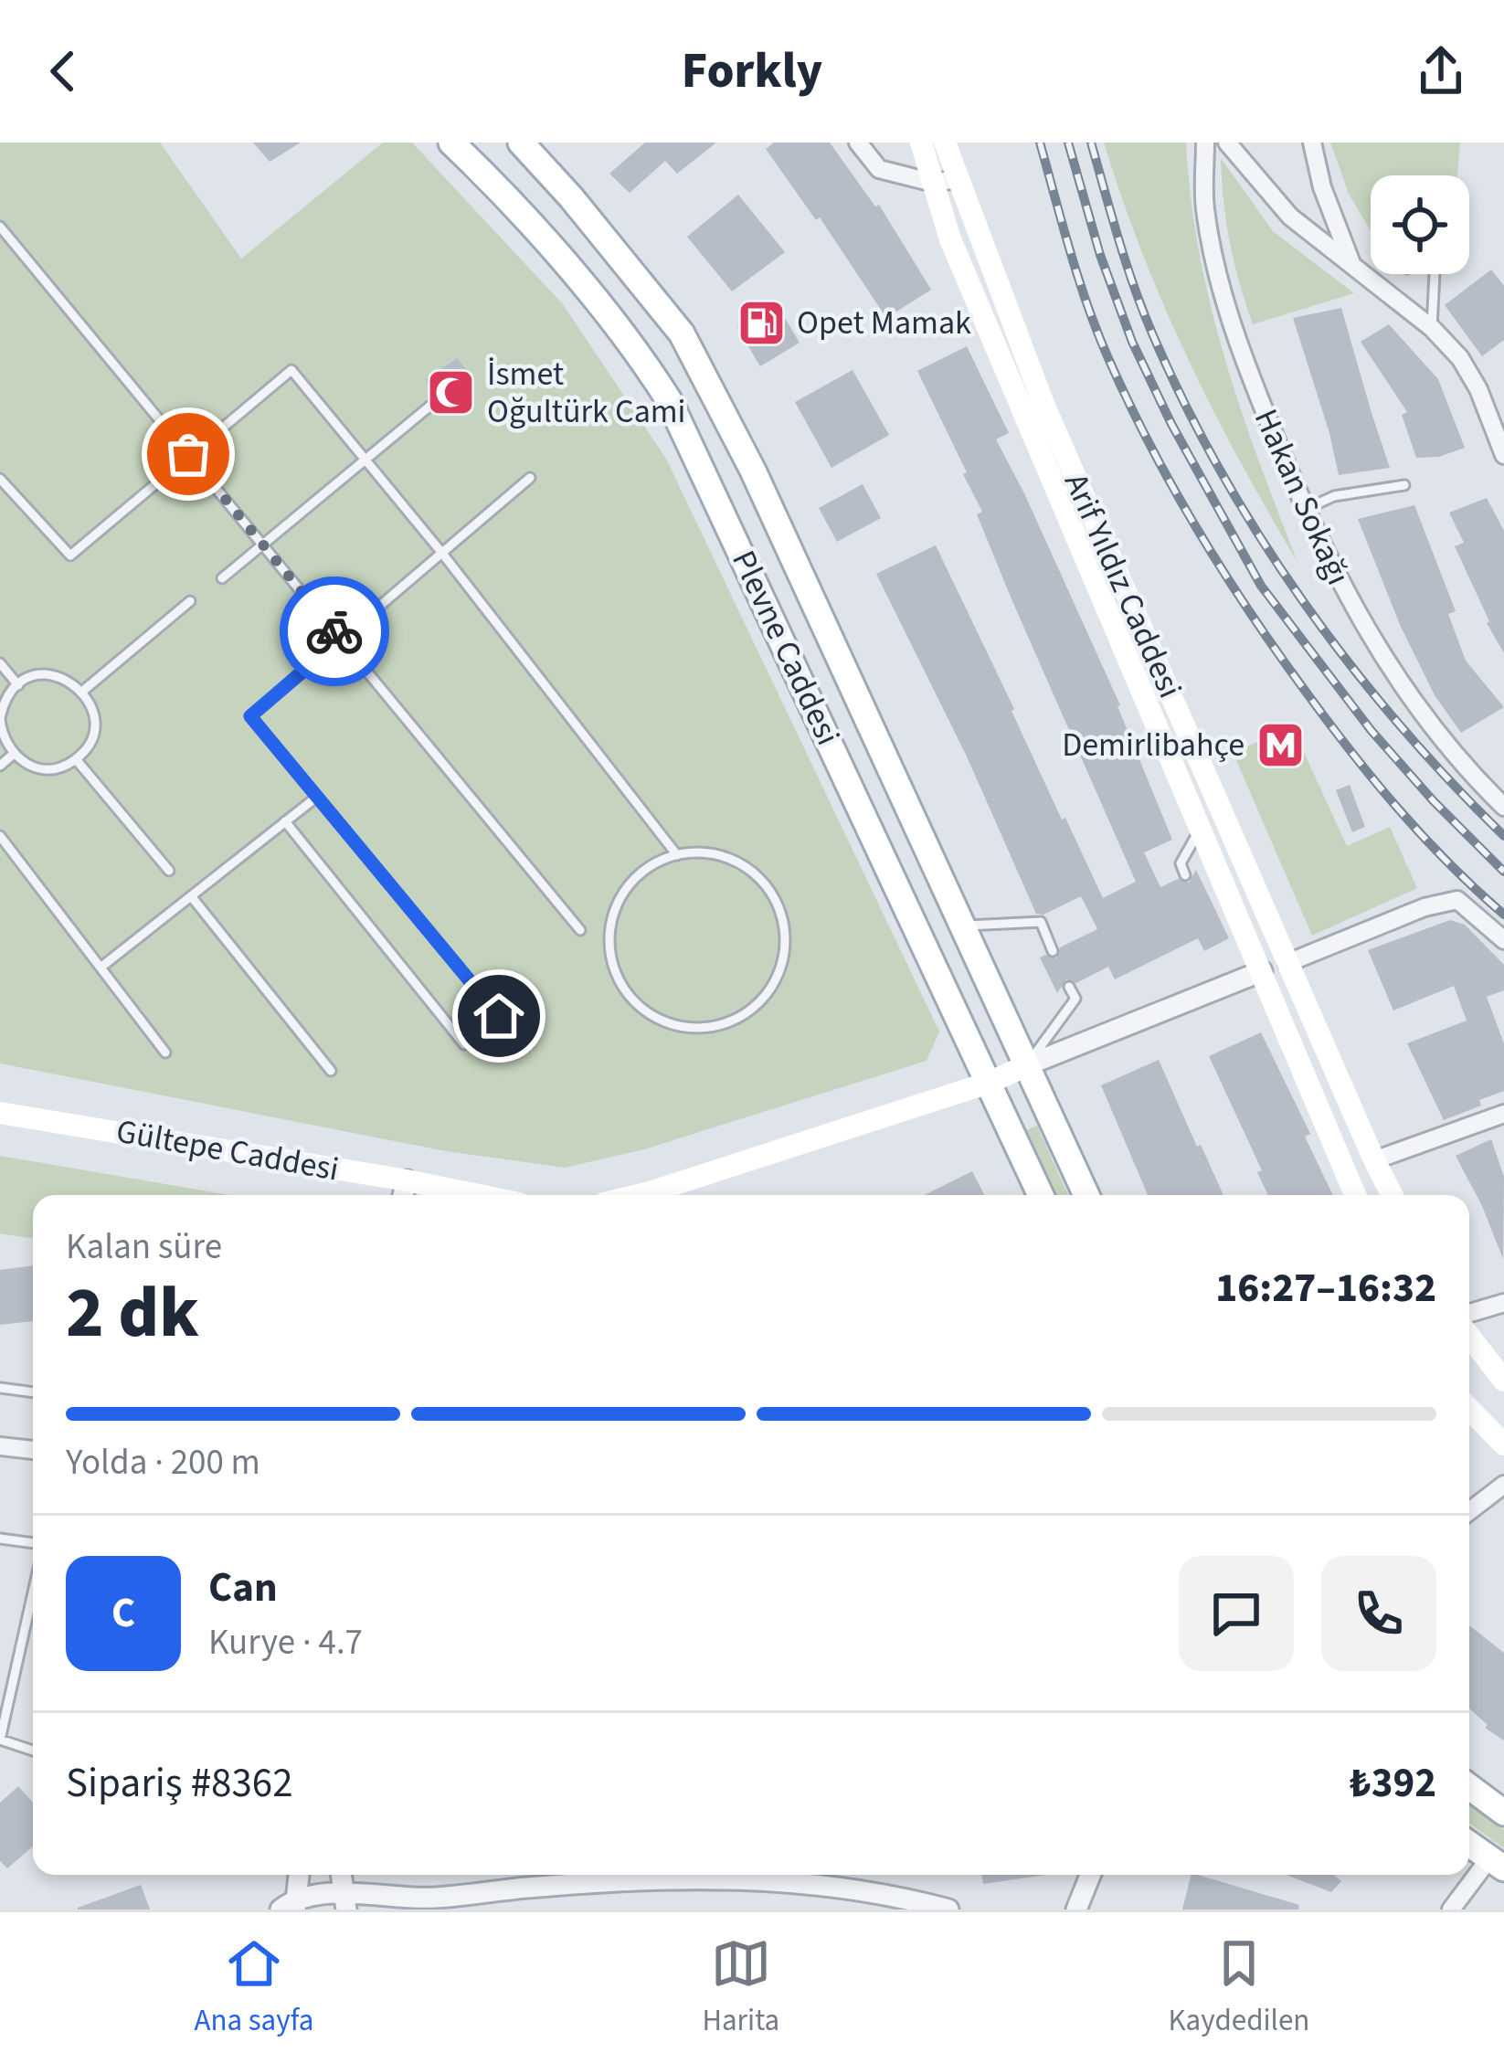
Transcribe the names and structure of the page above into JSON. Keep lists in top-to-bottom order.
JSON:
{
  "streets": {
    "main road": ["Arif Yıldız Caddesi", "Plevne Caddesi", "Gültepe Caddesi"],
    "street": ["Hakan Sokağı"]
  },
  "places": {
    "fuel station": ["Opet Mamak"],
    "mosque": ["İsmet Oğultürk Cami"],
    "metro station": ["Demirlibahçe"]
  },
  "page": {
    "header": "Forkly",
    "heading": ["2 dk", "Kalan süre", "16:27–16:32"],
    "panel": [
      "Can",
      "Kurye · 4.7",
      "Sipariş #8362",
      "₺392"
    ],
    "bar": "Yolda · 200 m",
    "round": "C",
    "tabs": ["Ana sayfa", "Harita", "Kaydedilen"]
  }
}
